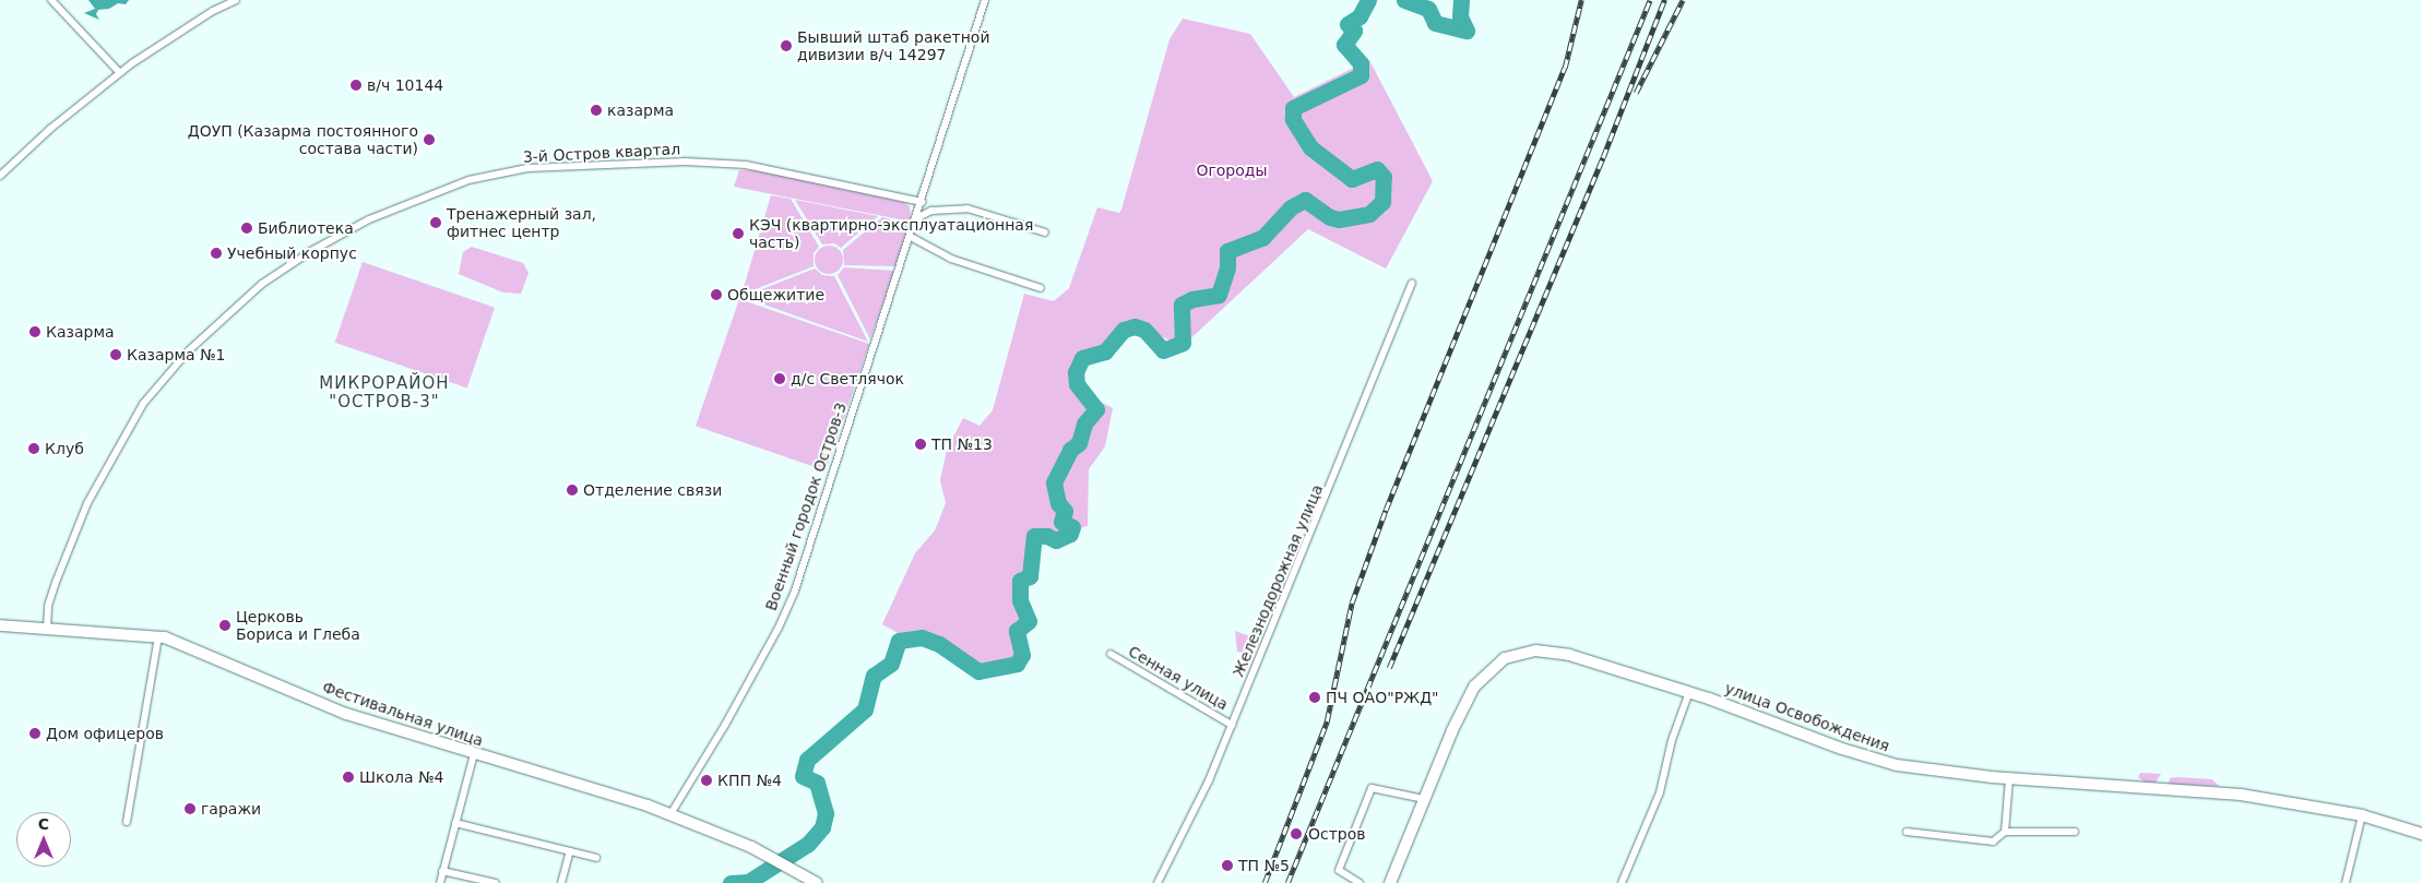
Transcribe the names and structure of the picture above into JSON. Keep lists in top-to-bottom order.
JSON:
{
  "streets": {
    "main road": ["Фестивальная улица", "улица Освобождения"],
    "street": [
      "3-й Остров квартал",
      "Военный городок Остров-3",
      "Железнодорожная улица",
      "Сенная улица"
    ]
  },
  "crossings": [
    ["3-й Остров квартал", "Военный городок Остров-3"],
    ["3-й Остров квартал", "Фестивальная улица"],
    ["Военный городок Остров-3", "Фестивальная улица"],
    ["Железнодорожная улица", "Сенная улица"]
  ],
  "districts": ["МИКРОРАЙОН \"ОСТРОВ-3\""],
  "parks": ["Огороды"],
  "places": [
    "Бывший штаб ракетной дивизии в/ч 14297",
    "в/ч 10144",
    "казарма",
    "ДОУП (Казарма постоянного состава части)",
    "Тренажерный зал, фитнес центр",
    "Библиотека",
    "КЭЧ (квартирно-эксплуатационная часть)",
    "Учебный корпус",
    "Общежитие",
    "Казарма",
    "Казарма №1",
    "д/с Светлячок",
    "ТП №13",
    "Клуб",
    "Отделение связи",
    "Церковь Бориса и Глеба",
    "ПЧ ОАО\"РЖД\"",
    "Дом офицеров",
    "Школа №4",
    "КПП №4",
    "гаражи",
    "Остров",
    "ТП №5"
  ],
  "north": "top"
}
